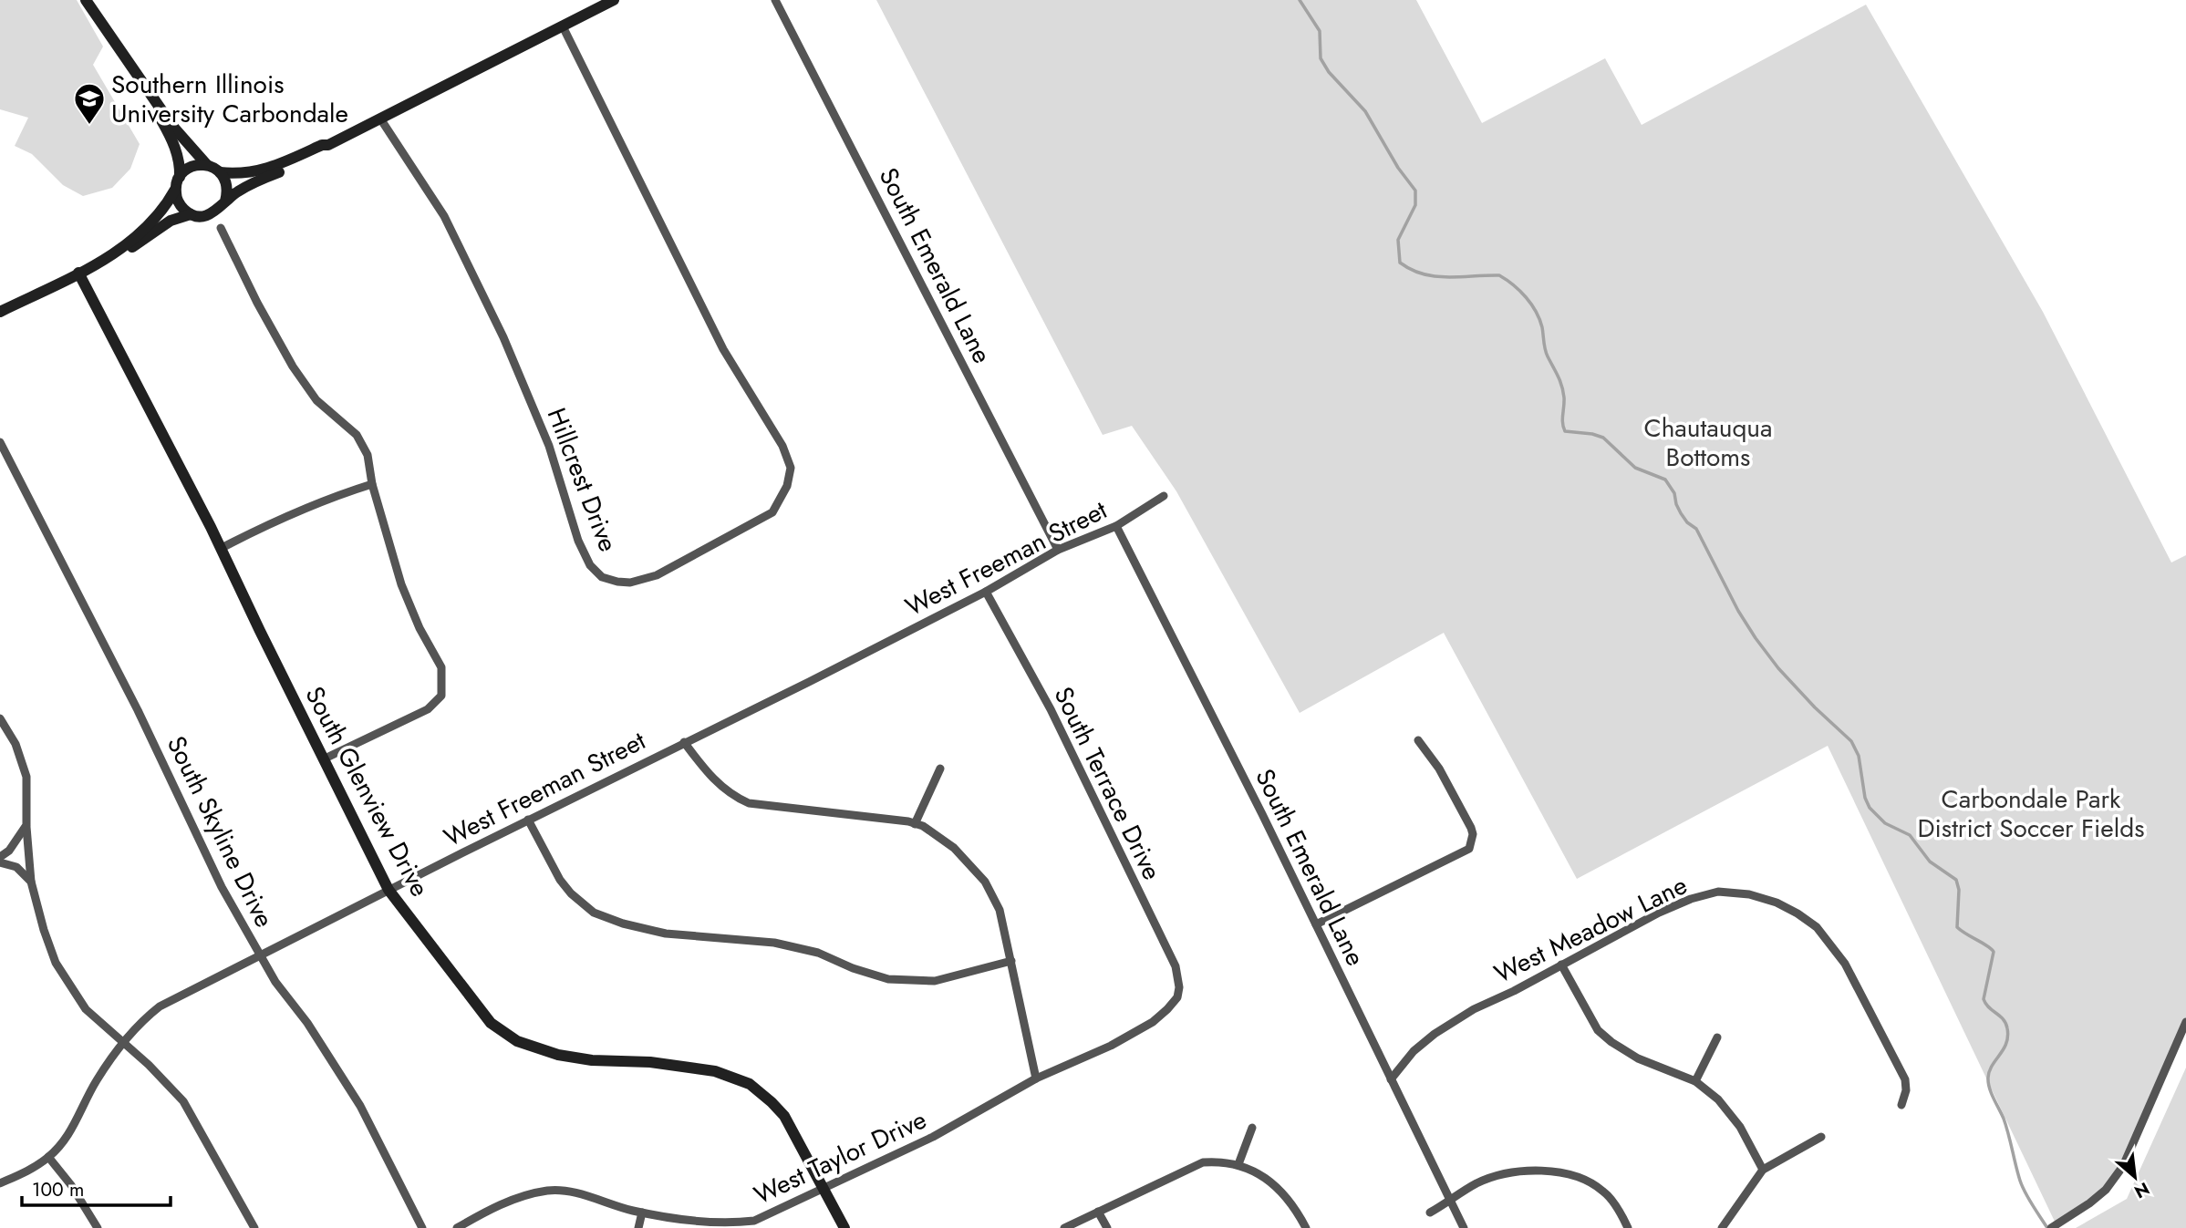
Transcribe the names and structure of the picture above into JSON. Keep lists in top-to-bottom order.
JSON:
{
  "streets": {
    "street": [
      "South Emerald Lane",
      "Hillcrest Drive",
      "West Freeman Street",
      "South Terrace Drive",
      "South Glenview Drive",
      "South Skyline Drive",
      "West Meadow Lane",
      "West Taylor Drive"
    ]
  },
  "crossings": [
    ["South Emerald Lane", "West Freeman Street"],
    ["South Emerald Lane", "West Meadow Lane"],
    ["West Freeman Street", "South Terrace Drive"],
    ["West Freeman Street", "South Glenview Drive"],
    ["West Freeman Street", "South Skyline Drive"],
    ["South Terrace Drive", "West Taylor Drive"],
    ["South Glenview Drive", "West Taylor Drive"]
  ],
  "parks": ["Chautauqua Bottoms", "Carbondale Park District Soccer Fields"],
  "places": {
    "school or university": ["Southern Illinois University Carbondale"]
  },
  "scale_bar": "100 m",
  "north": "bottom right"
}
